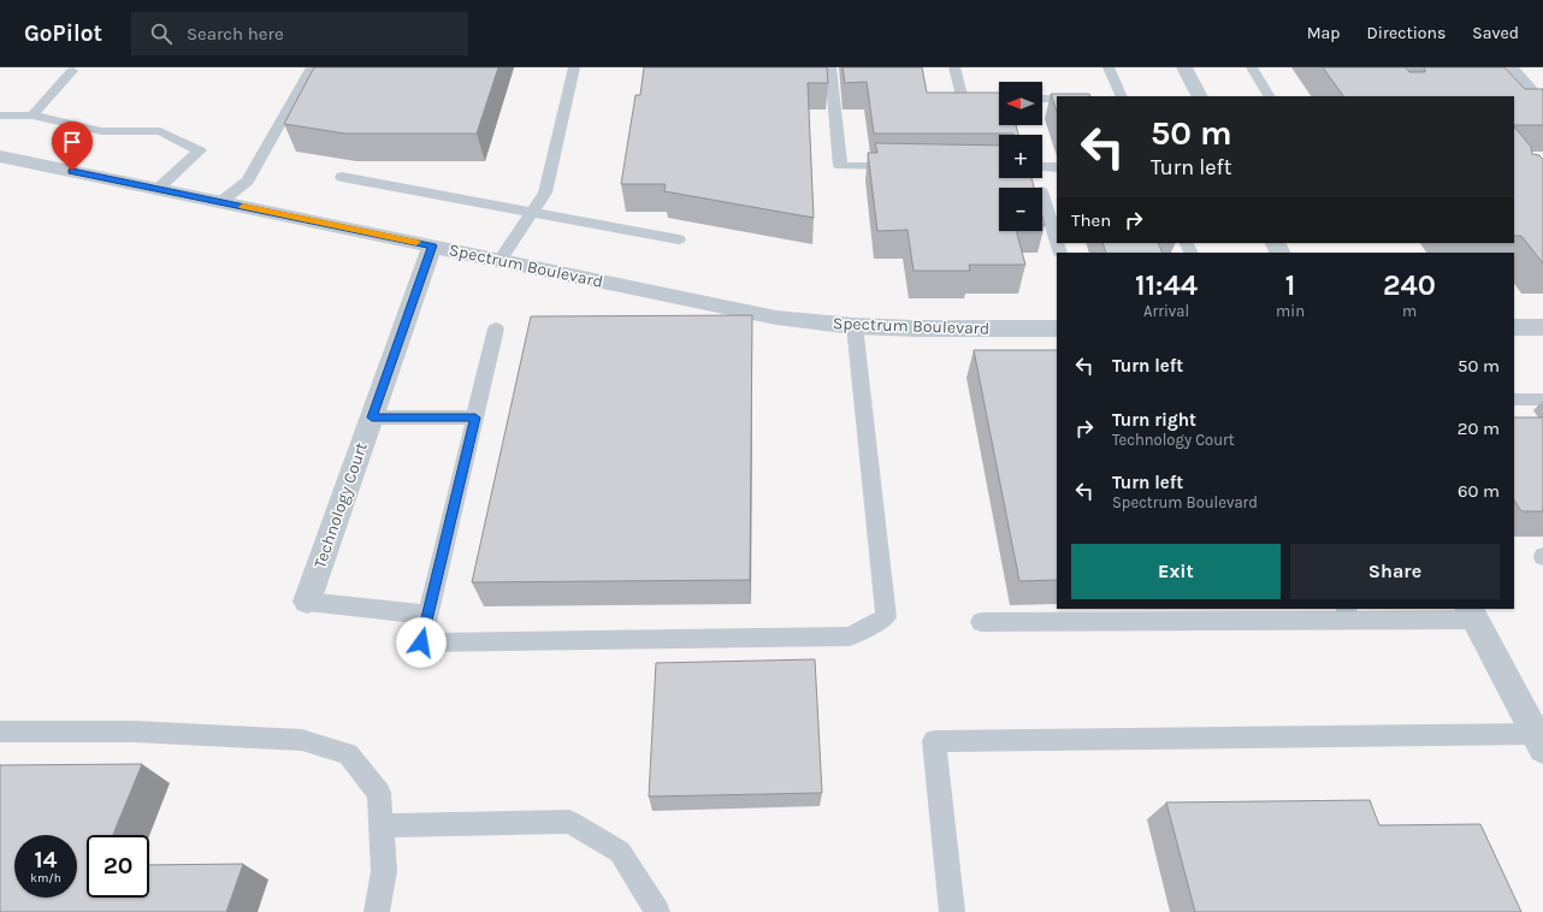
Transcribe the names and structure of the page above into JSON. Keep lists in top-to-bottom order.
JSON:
{
  "streets": {
    "street": ["Spectrum Boulevard", "Technology Court"]
  },
  "crossings": [
    ["Spectrum Boulevard", "Technology Court"]
  ],
  "north": "left",
  "page": {
    "header": "GoPilot",
    "search": "Search here",
    "nav": ["Map", "Directions", "Saved"],
    "map_buttons": ["+", "−"],
    "turn": ["50 m", "Turn left"],
    "then": "Then",
    "eta": [
      "11:44",
      "Arrival",
      "1",
      "min",
      "240",
      "m"
    ],
    "list": [
      {
        "name": "Turn left",
        "value": "50 m"
      },
      {
        "name": "Turn right",
        "note": "Technology Court",
        "value": "20 m"
      },
      {
        "name": "Turn left",
        "note": "Spectrum Boulevard",
        "value": "60 m"
      }
    ],
    "buttons": ["Exit", "Share"],
    "speed": "14 km/h",
    "limit": "20"
  }
}
